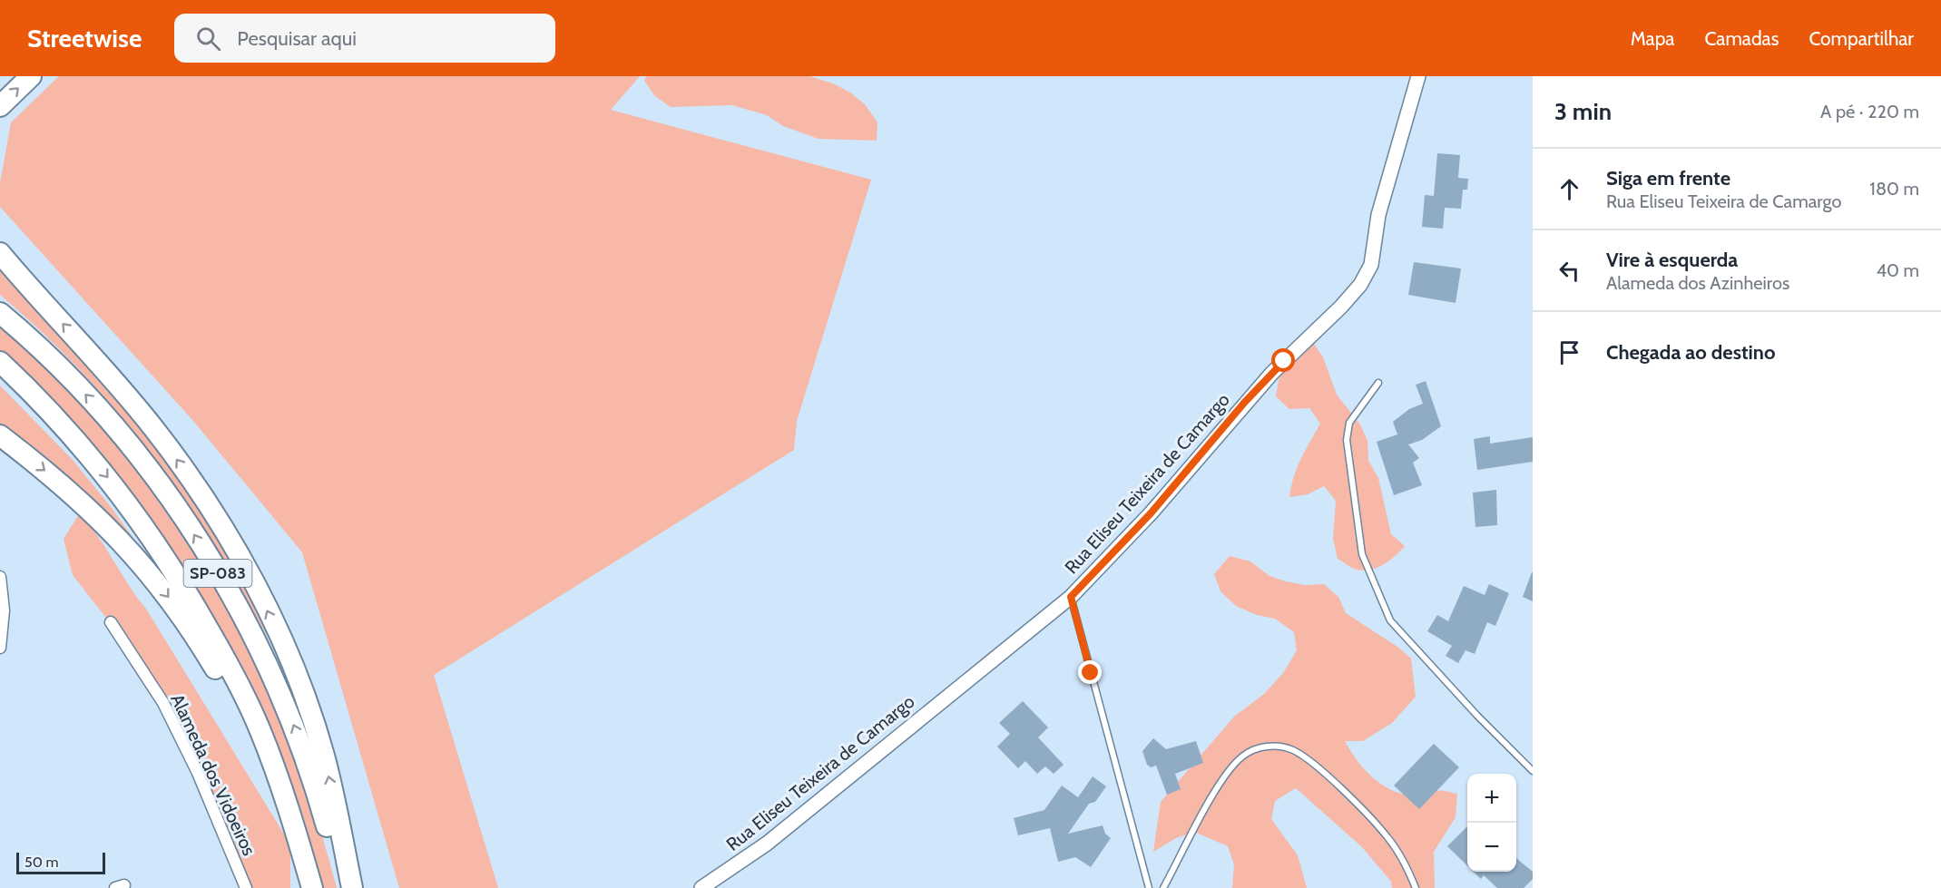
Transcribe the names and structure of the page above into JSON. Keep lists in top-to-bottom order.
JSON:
{
  "streets": {
    "highway": ["SP-083"],
    "street": ["Rua Eliseu Teixeira de Camargo", "Alameda dos Vidoeiros"]
  },
  "scale_bar": "50 m",
  "page": {
    "header": "Streetwise",
    "search": "Pesquisar aqui",
    "nav": ["Mapa", "Camadas", "Compartilhar"],
    "heading": ["3 min", "A pé · 220 m"],
    "list": [
      ["Siga em frente", "Rua Eliseu Teixeira de Camargo", "180 m"],
      ["Vire à esquerda", "Alameda dos Azinheiros", "40 m"],
      "Chegada ao destino"
    ],
    "map_buttons": ["+", "−"],
    "scale": "50 m"
  }
}
